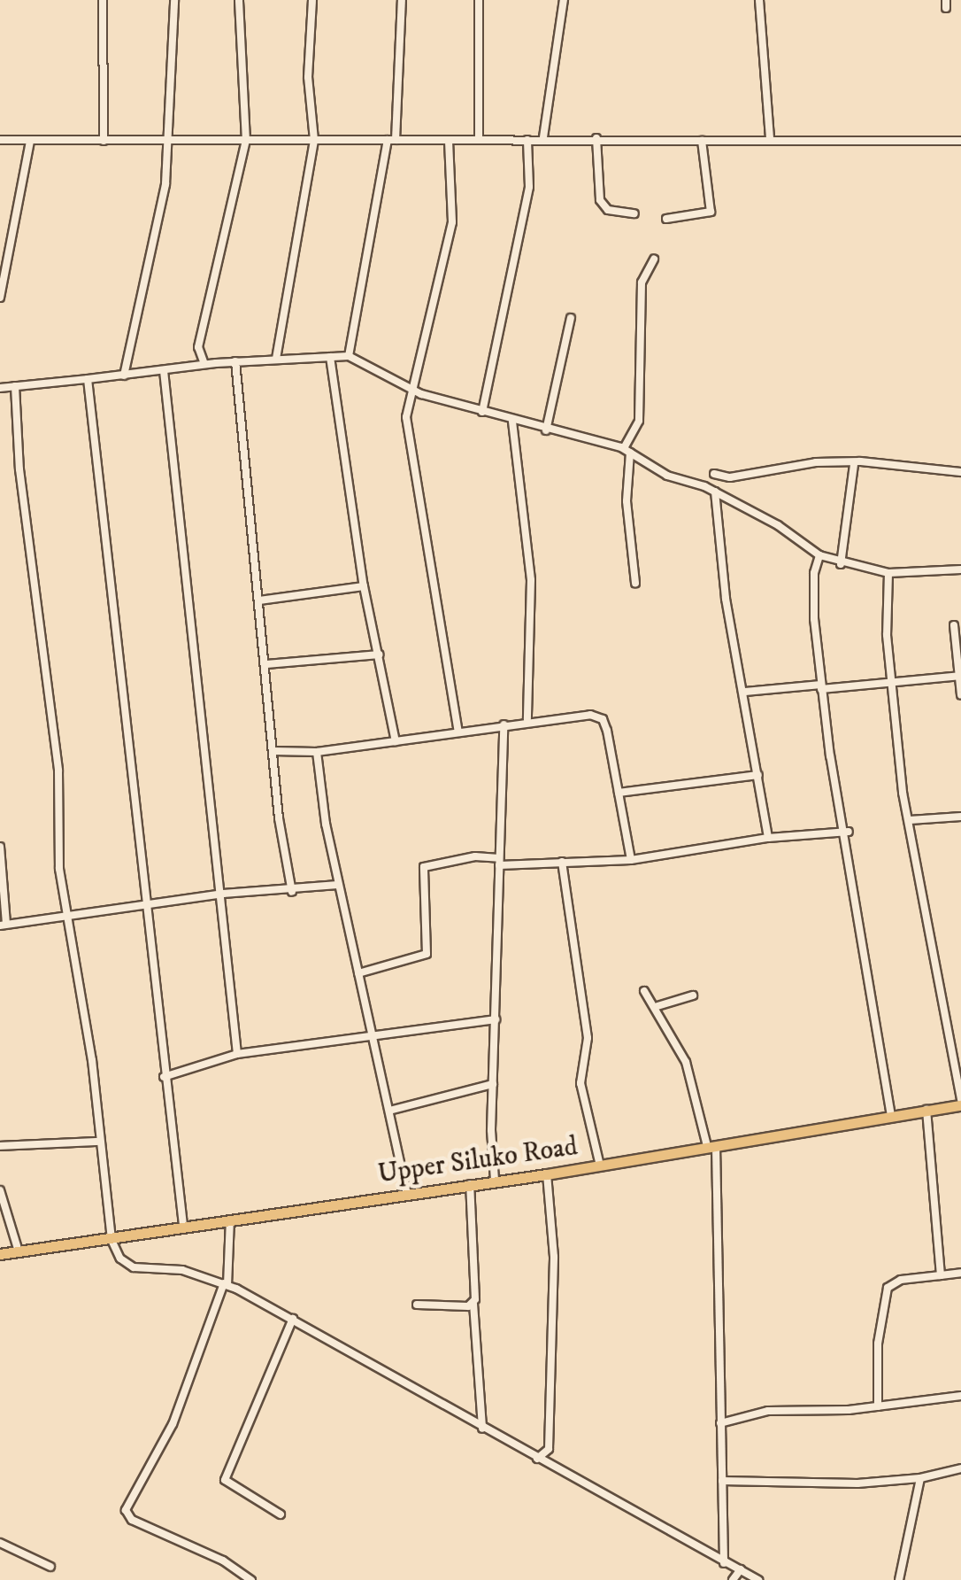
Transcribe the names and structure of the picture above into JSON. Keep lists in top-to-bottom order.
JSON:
{
  "streets": {
    "main road": ["Upper Siluko Road"]
  }
}
